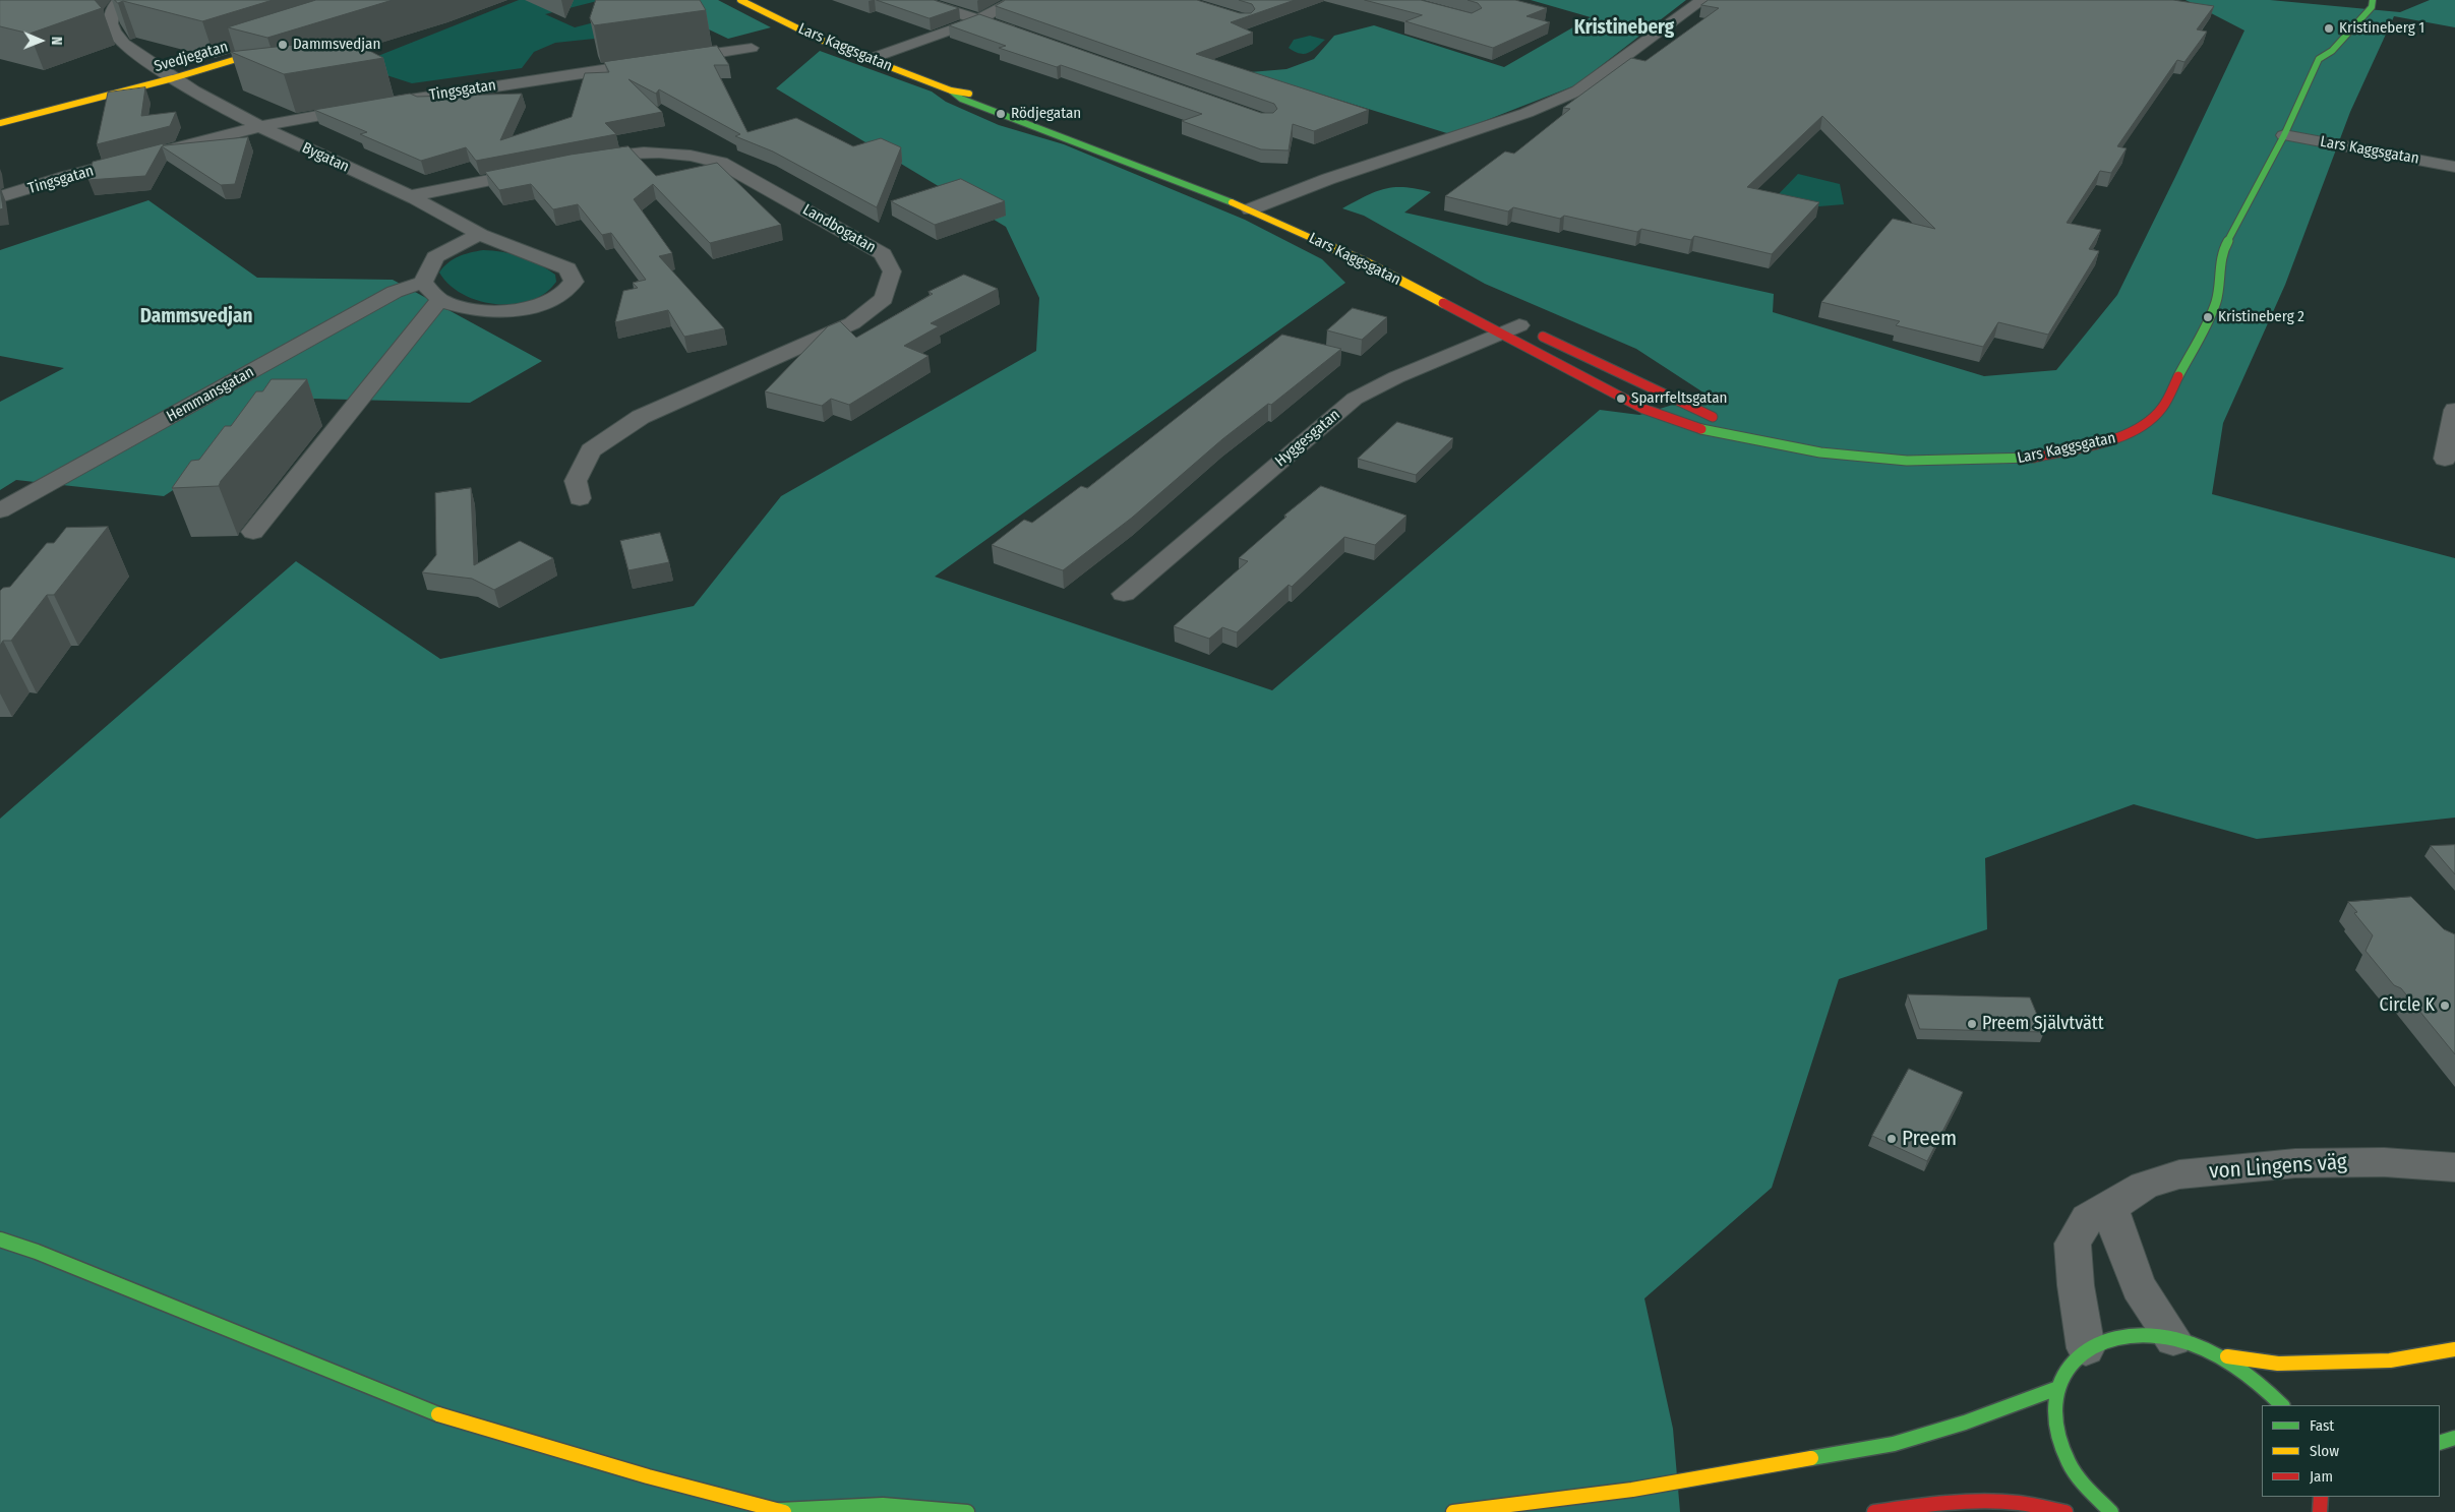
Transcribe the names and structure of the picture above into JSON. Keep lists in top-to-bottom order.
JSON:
{
  "streets": {
    "street": [
      "Lars Kaggsgatan",
      "Svedjegatan",
      "Tingsgatan",
      "Bygatan",
      "Landbogatan",
      "Hemmansgatan",
      "Hyggesgatan",
      "von Lingens väg"
    ]
  },
  "crossings": [
    ["Lars Kaggsgatan", "Hyggesgatan"],
    ["Svedjegatan", "Bygatan"],
    ["Tingsgatan", "Bygatan"],
    ["Bygatan", "Hemmansgatan"]
  ],
  "districts": ["Kristineberg", "Dammsvedjan"],
  "places": [
    "Kristineberg 1",
    "Dammsvedjan",
    "Rödjegatan",
    "Kristineberg 2",
    "Sparrfeltsgatan",
    "Circle K",
    "Preem Självtvätt",
    "Preem"
  ],
  "legend": ["Fast", "Slow", "Jam"],
  "north": "right"
}
